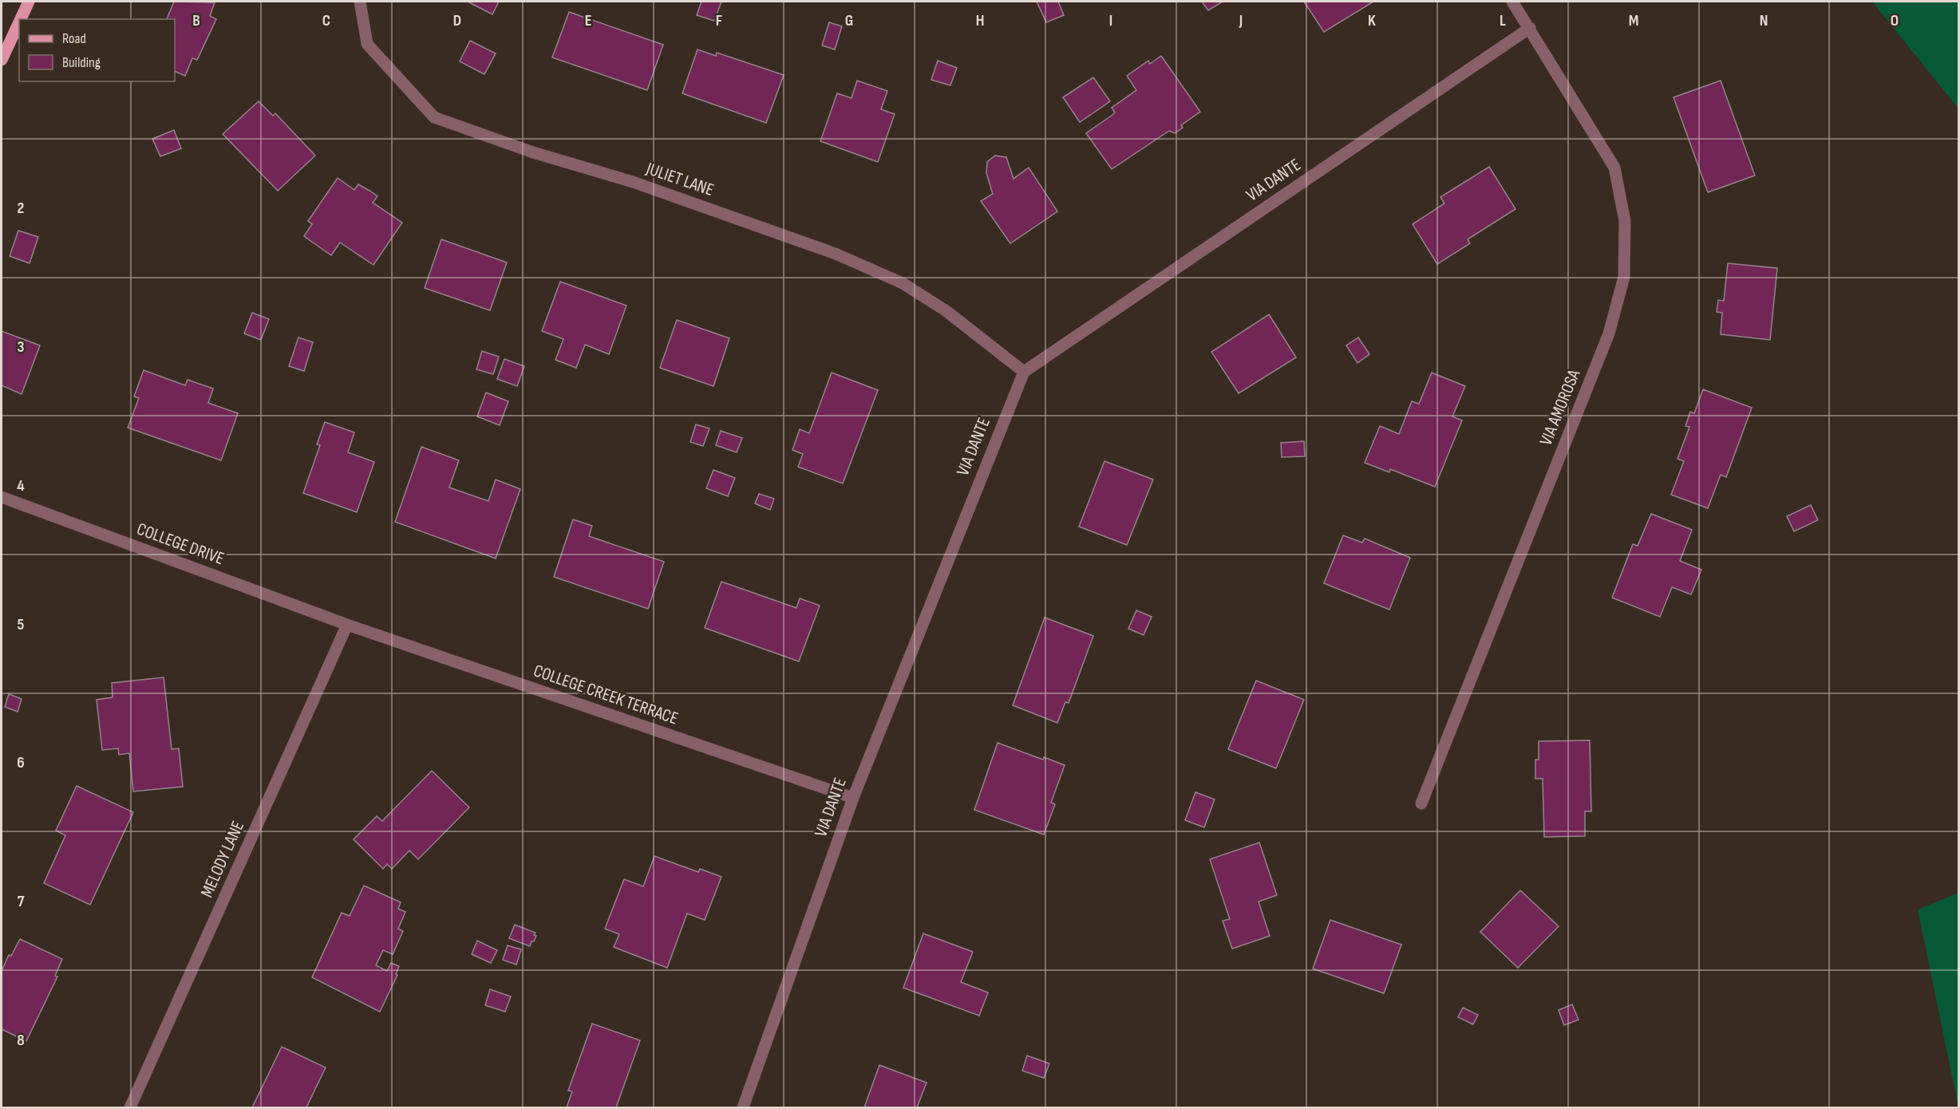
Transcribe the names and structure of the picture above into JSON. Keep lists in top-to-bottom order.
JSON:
{
  "streets": {
    "street": [
      "JULIET LANE",
      "VIA DANTE",
      "VIA AMOROSA",
      "COLLEGE DRIVE",
      "COLLEGE CREEK TERRACE",
      "MELODY LANE"
    ]
  },
  "crossings": [
    ["JULIET LANE", "VIA DANTE"],
    ["VIA DANTE", "VIA AMOROSA"],
    ["VIA DANTE", "COLLEGE CREEK TERRACE"],
    ["COLLEGE DRIVE", "COLLEGE CREEK TERRACE"],
    ["COLLEGE DRIVE", "MELODY LANE"],
    ["COLLEGE CREEK TERRACE", "MELODY LANE"]
  ],
  "legend": ["Road", "Building"],
  "grid": {
    "columns": [
      "B",
      "C",
      "D",
      "E",
      "F",
      "G",
      "H",
      "I",
      "J",
      "K",
      "L",
      "M",
      "N",
      "O"
    ],
    "rows": [
      "2",
      "3",
      "4",
      "5",
      "6",
      "7",
      "8"
    ]
  }
}
